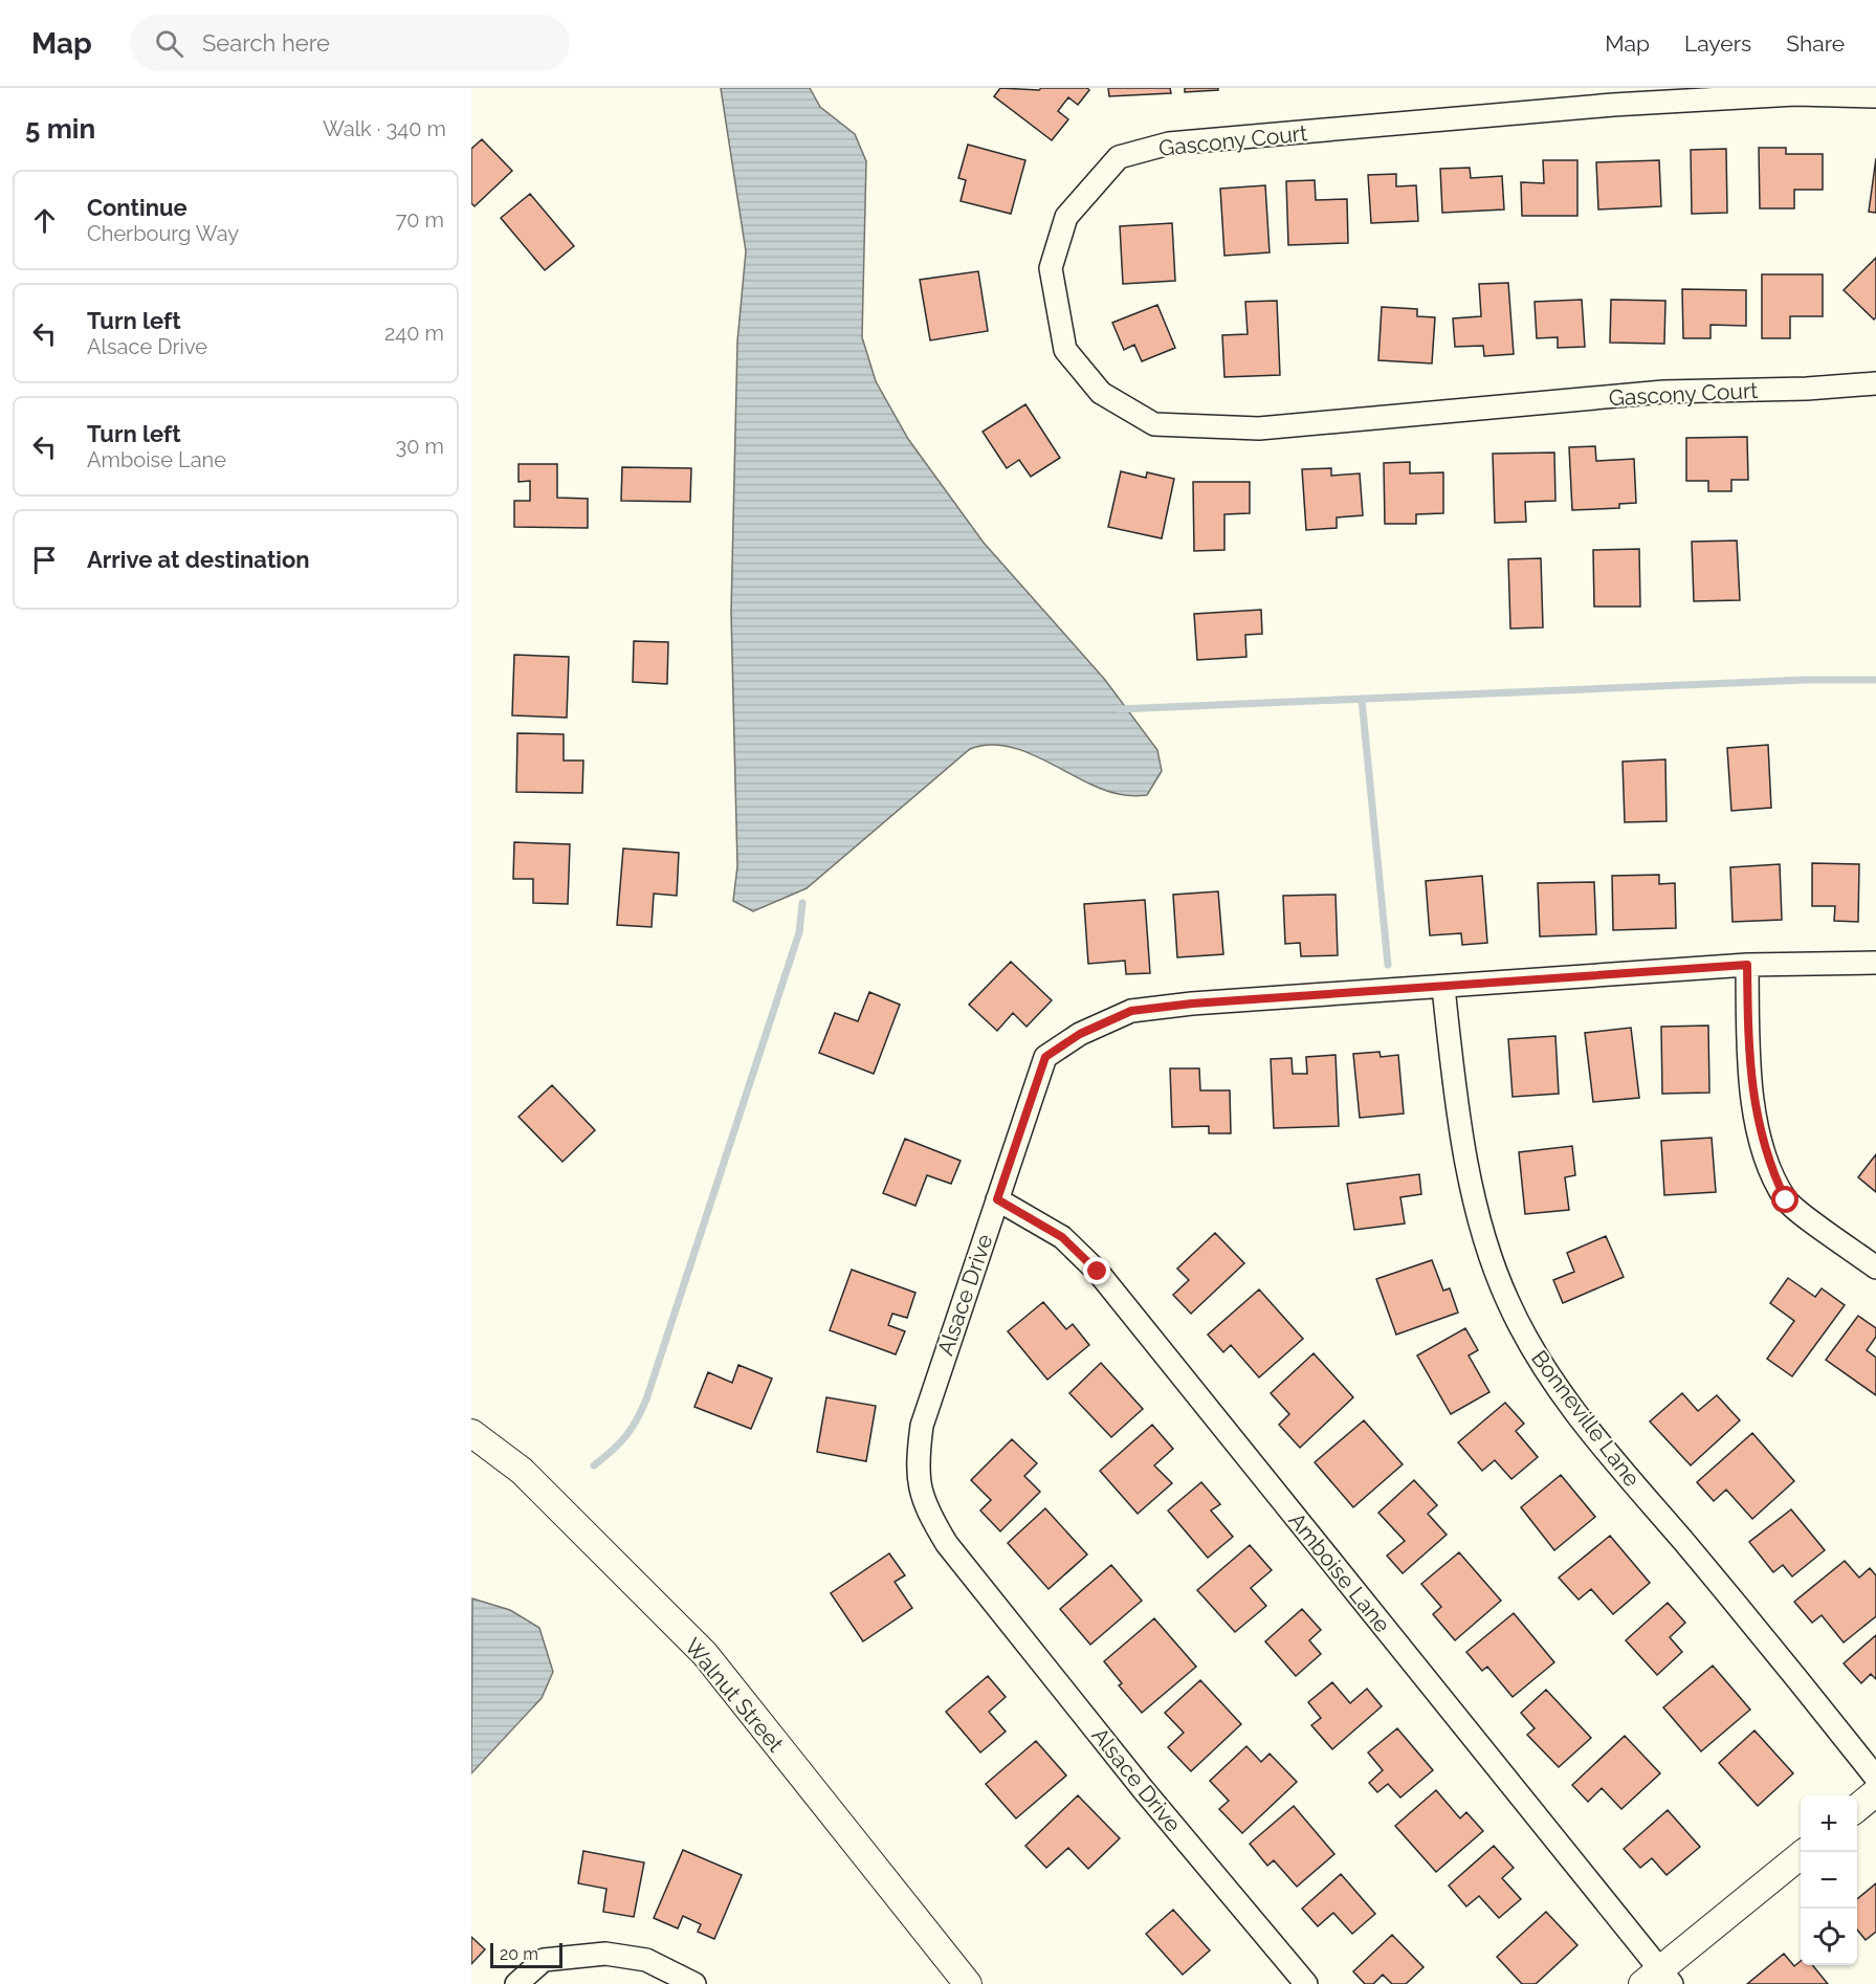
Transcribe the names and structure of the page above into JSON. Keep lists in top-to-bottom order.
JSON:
{
  "streets": {
    "street": [
      "Gascony Court",
      "Alsace Drive",
      "Bonneville Lane",
      "Amboise Lane",
      "Walnut Street"
    ]
  },
  "crossings": [
    ["Alsace Drive", "Bonneville Lane"],
    ["Alsace Drive", "Amboise Lane"]
  ],
  "scale_bar": "20 m",
  "page": {
    "header": "Map",
    "search": "Search here",
    "nav": ["Map", "Layers", "Share"],
    "heading": ["5 min", "Walk · 340 m"],
    "list": [
      ["Continue", "Cherbourg Way", "70 m"],
      ["Turn left", "Alsace Drive", "240 m"],
      ["Turn left", "Amboise Lane", "30 m"],
      "Arrive at destination"
    ],
    "map_buttons": ["+", "−"],
    "scale": "20 m"
  }
}
